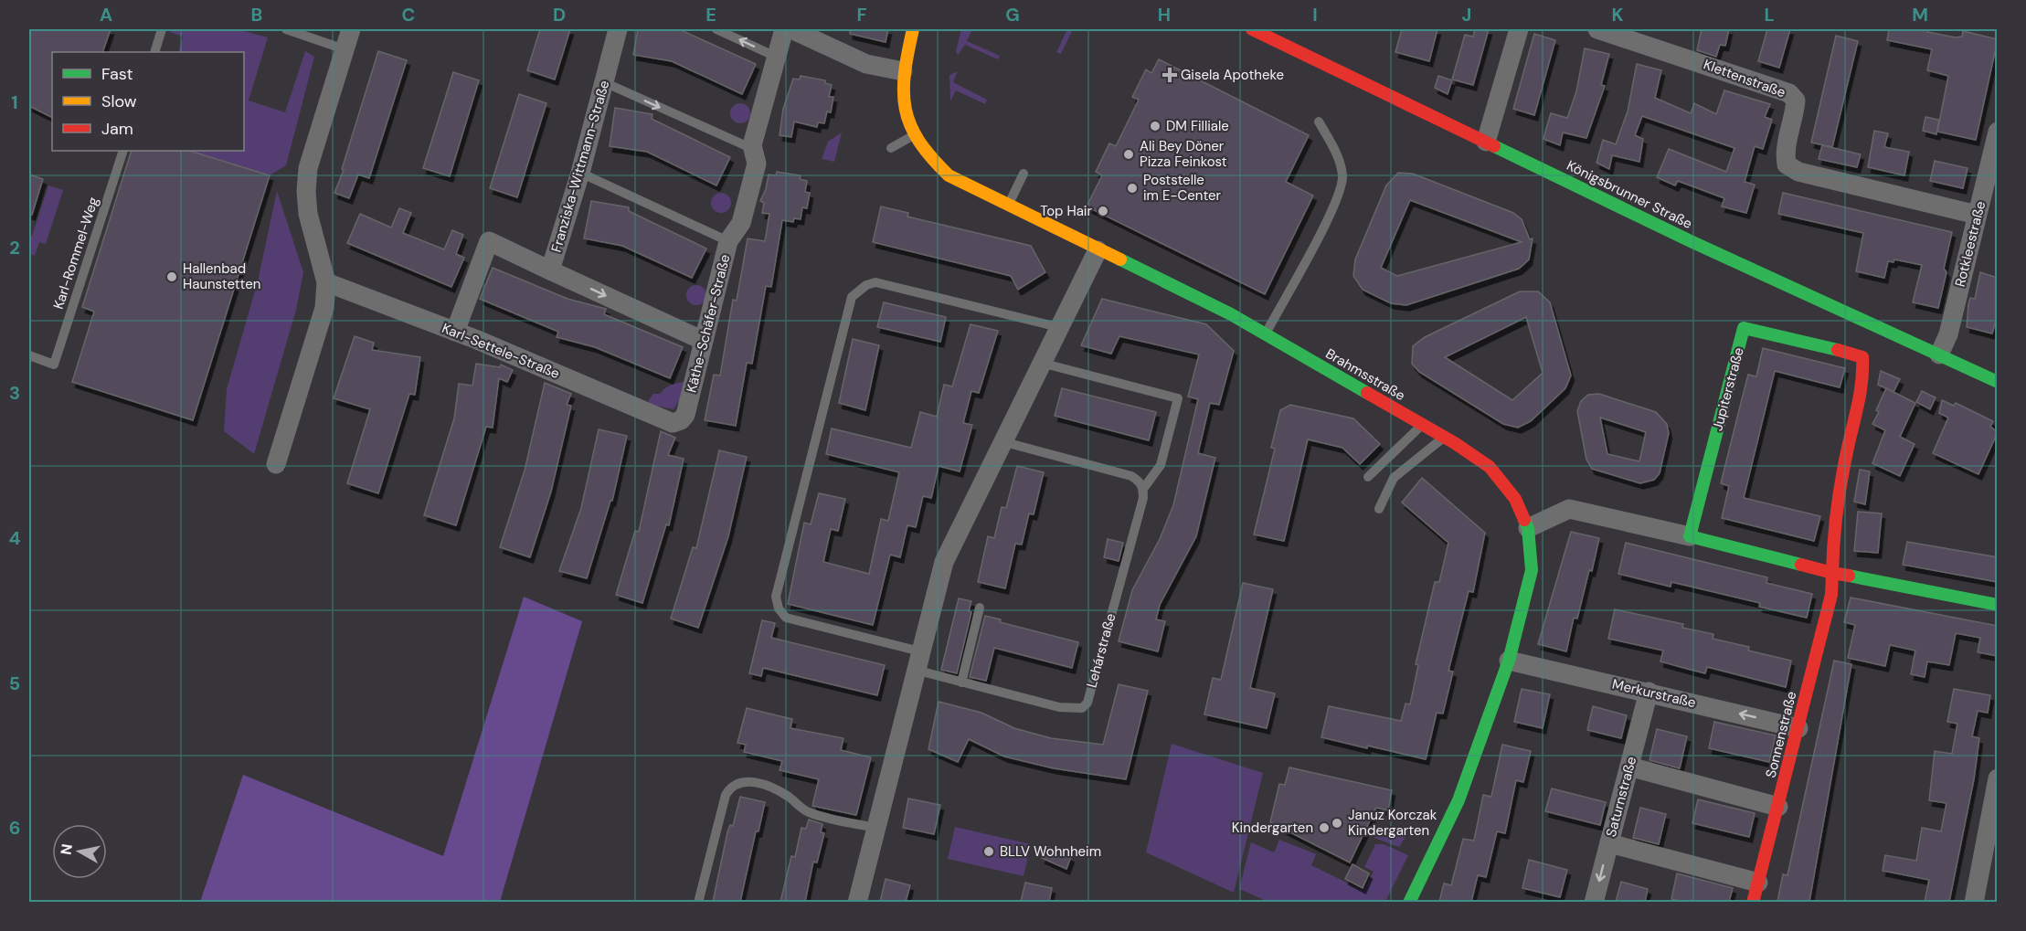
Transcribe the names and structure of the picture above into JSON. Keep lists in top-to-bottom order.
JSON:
{
  "streets": {
    "street": [
      "Klettenstraße",
      "Franziska-Wittmann-Straße",
      "Königsbrunner Straße",
      "Rotkleestraße",
      "Käthe-Schäfer-Straße",
      "Karl-Settele-Straße",
      "Brahmsstraße",
      "Jupiterstraße",
      "Merkurstraße",
      "Sonnenstraße",
      "Saturnstraße"
    ],
    "lane": ["Karl-Rommel-Weg", "Lehárstraße"]
  },
  "crossings": [
    ["Klettenstraße", "Rotkleestraße"],
    ["Franziska-Wittmann-Straße", "Karl-Settele-Straße"],
    ["Königsbrunner Straße", "Rotkleestraße"],
    ["Käthe-Schäfer-Straße", "Karl-Settele-Straße"],
    ["Brahmsstraße", "Merkurstraße"],
    ["Jupiterstraße", "Sonnenstraße"],
    ["Merkurstraße", "Sonnenstraße"],
    ["Merkurstraße", "Saturnstraße"]
  ],
  "places": {
    "health": ["Gisela Apotheke"],
    "other": [
      "DM Filliale",
      "Ali Bey Döner Pizza Feinkost",
      "Poststelle im E-Center",
      "Top Hair",
      "Hallenbad Haunstetten",
      "Januz Korczak Kindergarten",
      "Kindergarten",
      "BLLV Wohnheim"
    ]
  },
  "legend": ["Fast", "Slow", "Jam"],
  "north": "left",
  "grid": {
    "columns": [
      "A",
      "B",
      "C",
      "D",
      "E",
      "F",
      "G",
      "H",
      "I",
      "J",
      "K",
      "L",
      "M"
    ],
    "rows": [
      "1",
      "2",
      "3",
      "4",
      "5",
      "6"
    ]
  }
}
